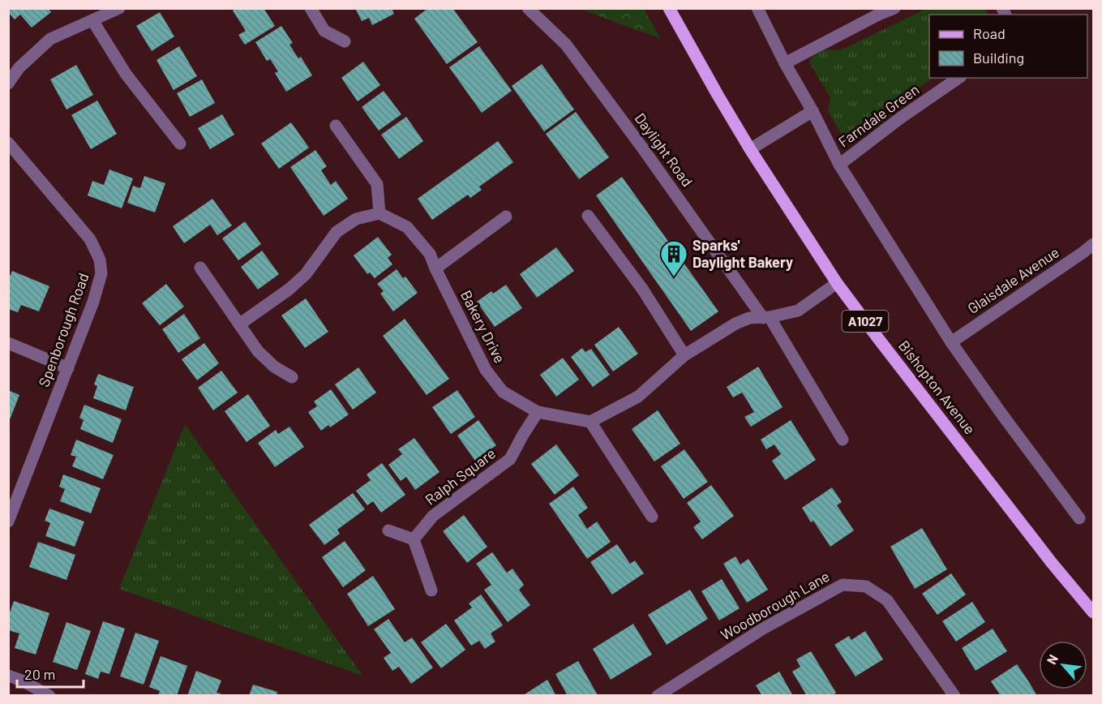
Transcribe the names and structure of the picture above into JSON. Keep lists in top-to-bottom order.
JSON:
{
  "streets": {
    "main road": ["A1027", "Bishopton Avenue"],
    "street": [
      "Farndale Green",
      "Daylight Road",
      "Glaisdale Avenue",
      "Bakery Drive",
      "Spenborough Road",
      "Ralph Square",
      "Woodborough Lane"
    ]
  },
  "crossings": [
    ["Bakery Drive", "Ralph Square"]
  ],
  "places": {
    "building": ["Sparks' Daylight Bakery"]
  },
  "legend": ["Road", "Building"],
  "scale_bar": "20 m",
  "north": "top left"
}
